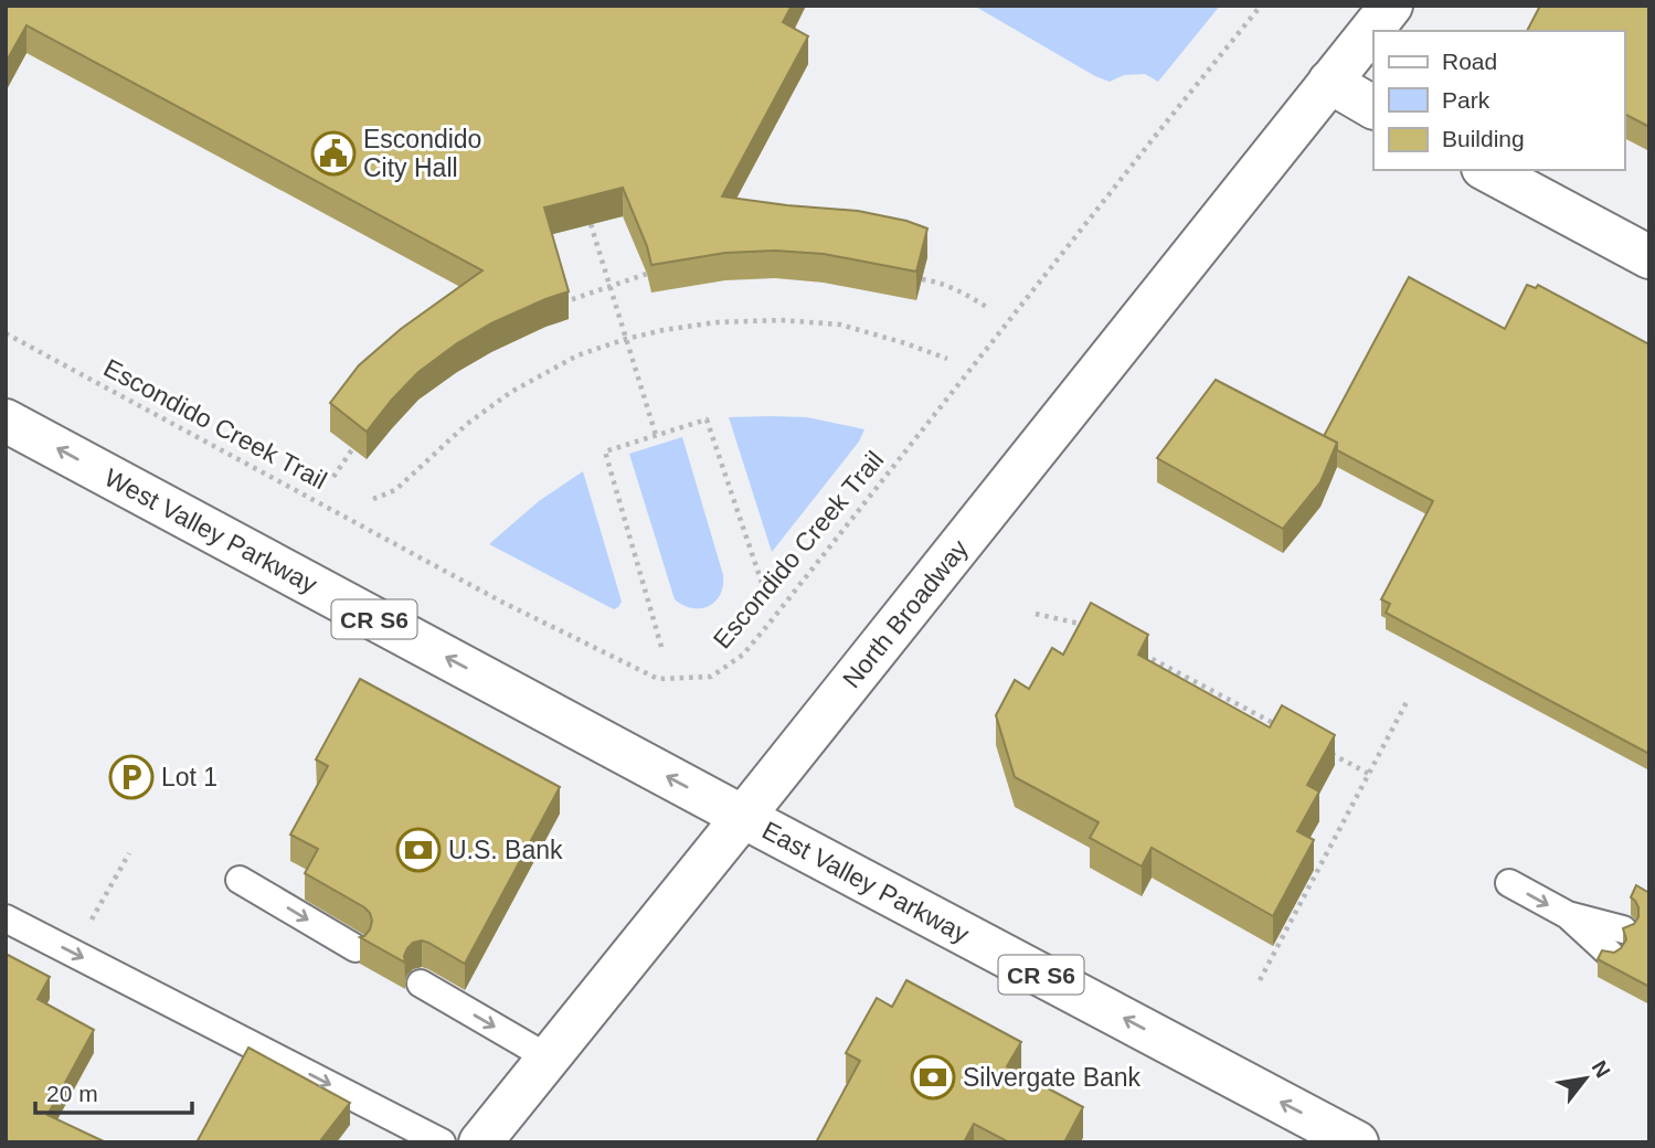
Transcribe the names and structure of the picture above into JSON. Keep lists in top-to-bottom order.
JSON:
{
  "streets": {
    "main road": [
      "West Valley Parkway",
      "North Broadway",
      "CR S6",
      "East Valley Parkway"
    ],
    "path": ["Escondido Creek Trail"]
  },
  "crossings": [
    ["West Valley Parkway", "North Broadway"],
    ["West Valley Parkway", "East Valley Parkway"],
    ["North Broadway", "East Valley Parkway"]
  ],
  "one_way": ["West Valley Parkway", "East Valley Parkway"],
  "places": {
    "public building": ["Escondido City Hall"],
    "parking": ["Lot 1"],
    "bank": ["U.S. Bank", "Silvergate Bank"]
  },
  "legend": ["Road", "Park", "Building"],
  "scale_bar": "20 m",
  "north": "top right"
}
